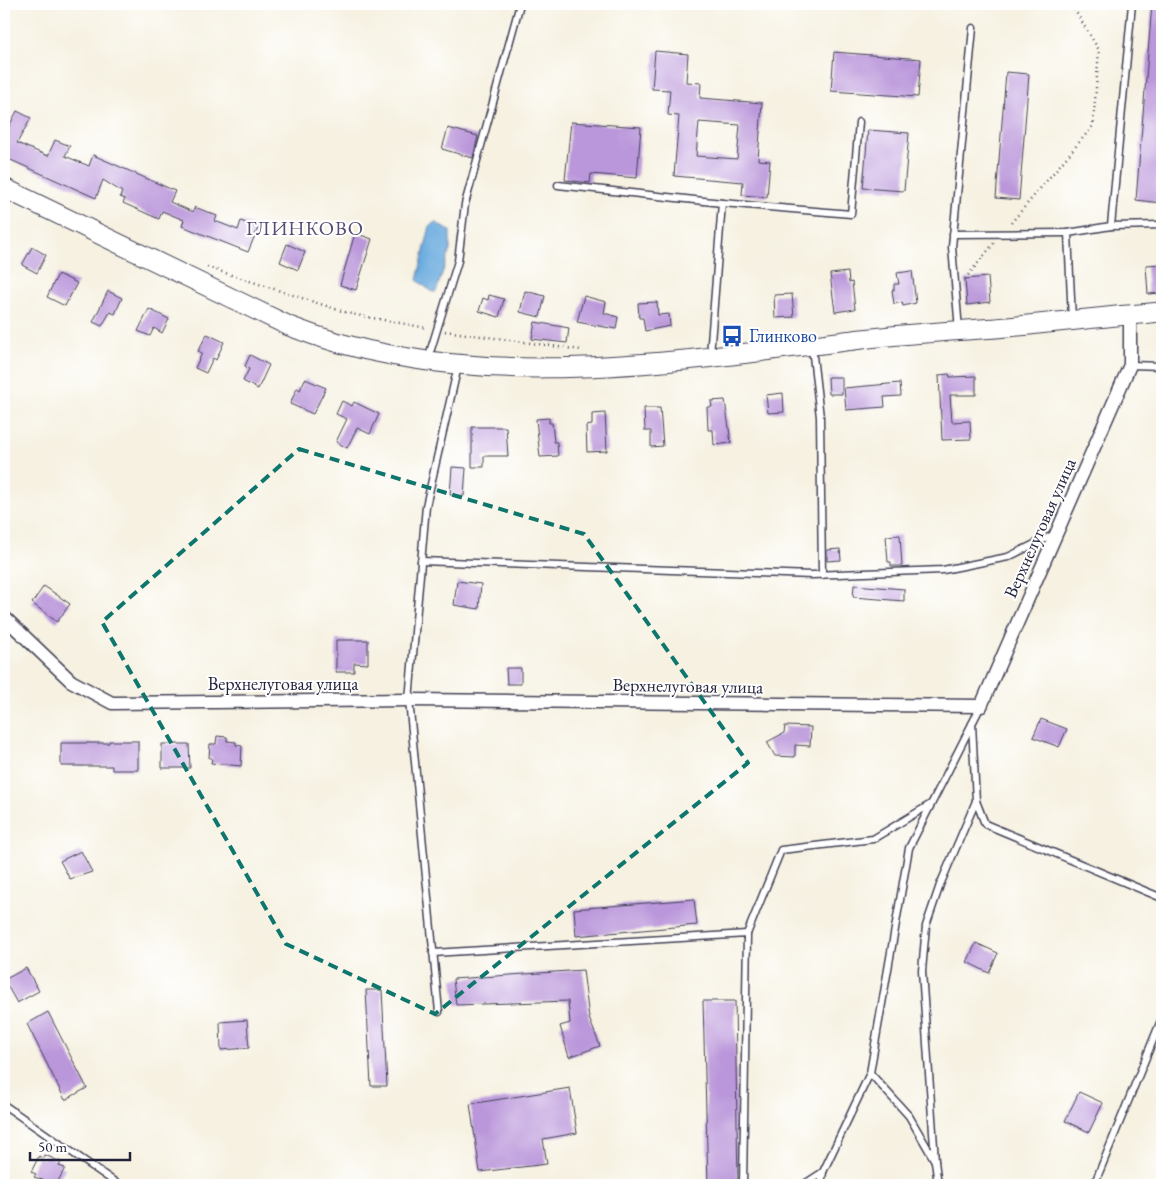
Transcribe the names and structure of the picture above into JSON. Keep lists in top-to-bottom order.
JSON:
{
  "streets": {
    "street": ["Верхнелуговая улица"]
  },
  "districts": ["ГЛИНКОВО"],
  "places": {
    "bus stop": ["Глинково"]
  },
  "scale_bar": "50 m"
}
